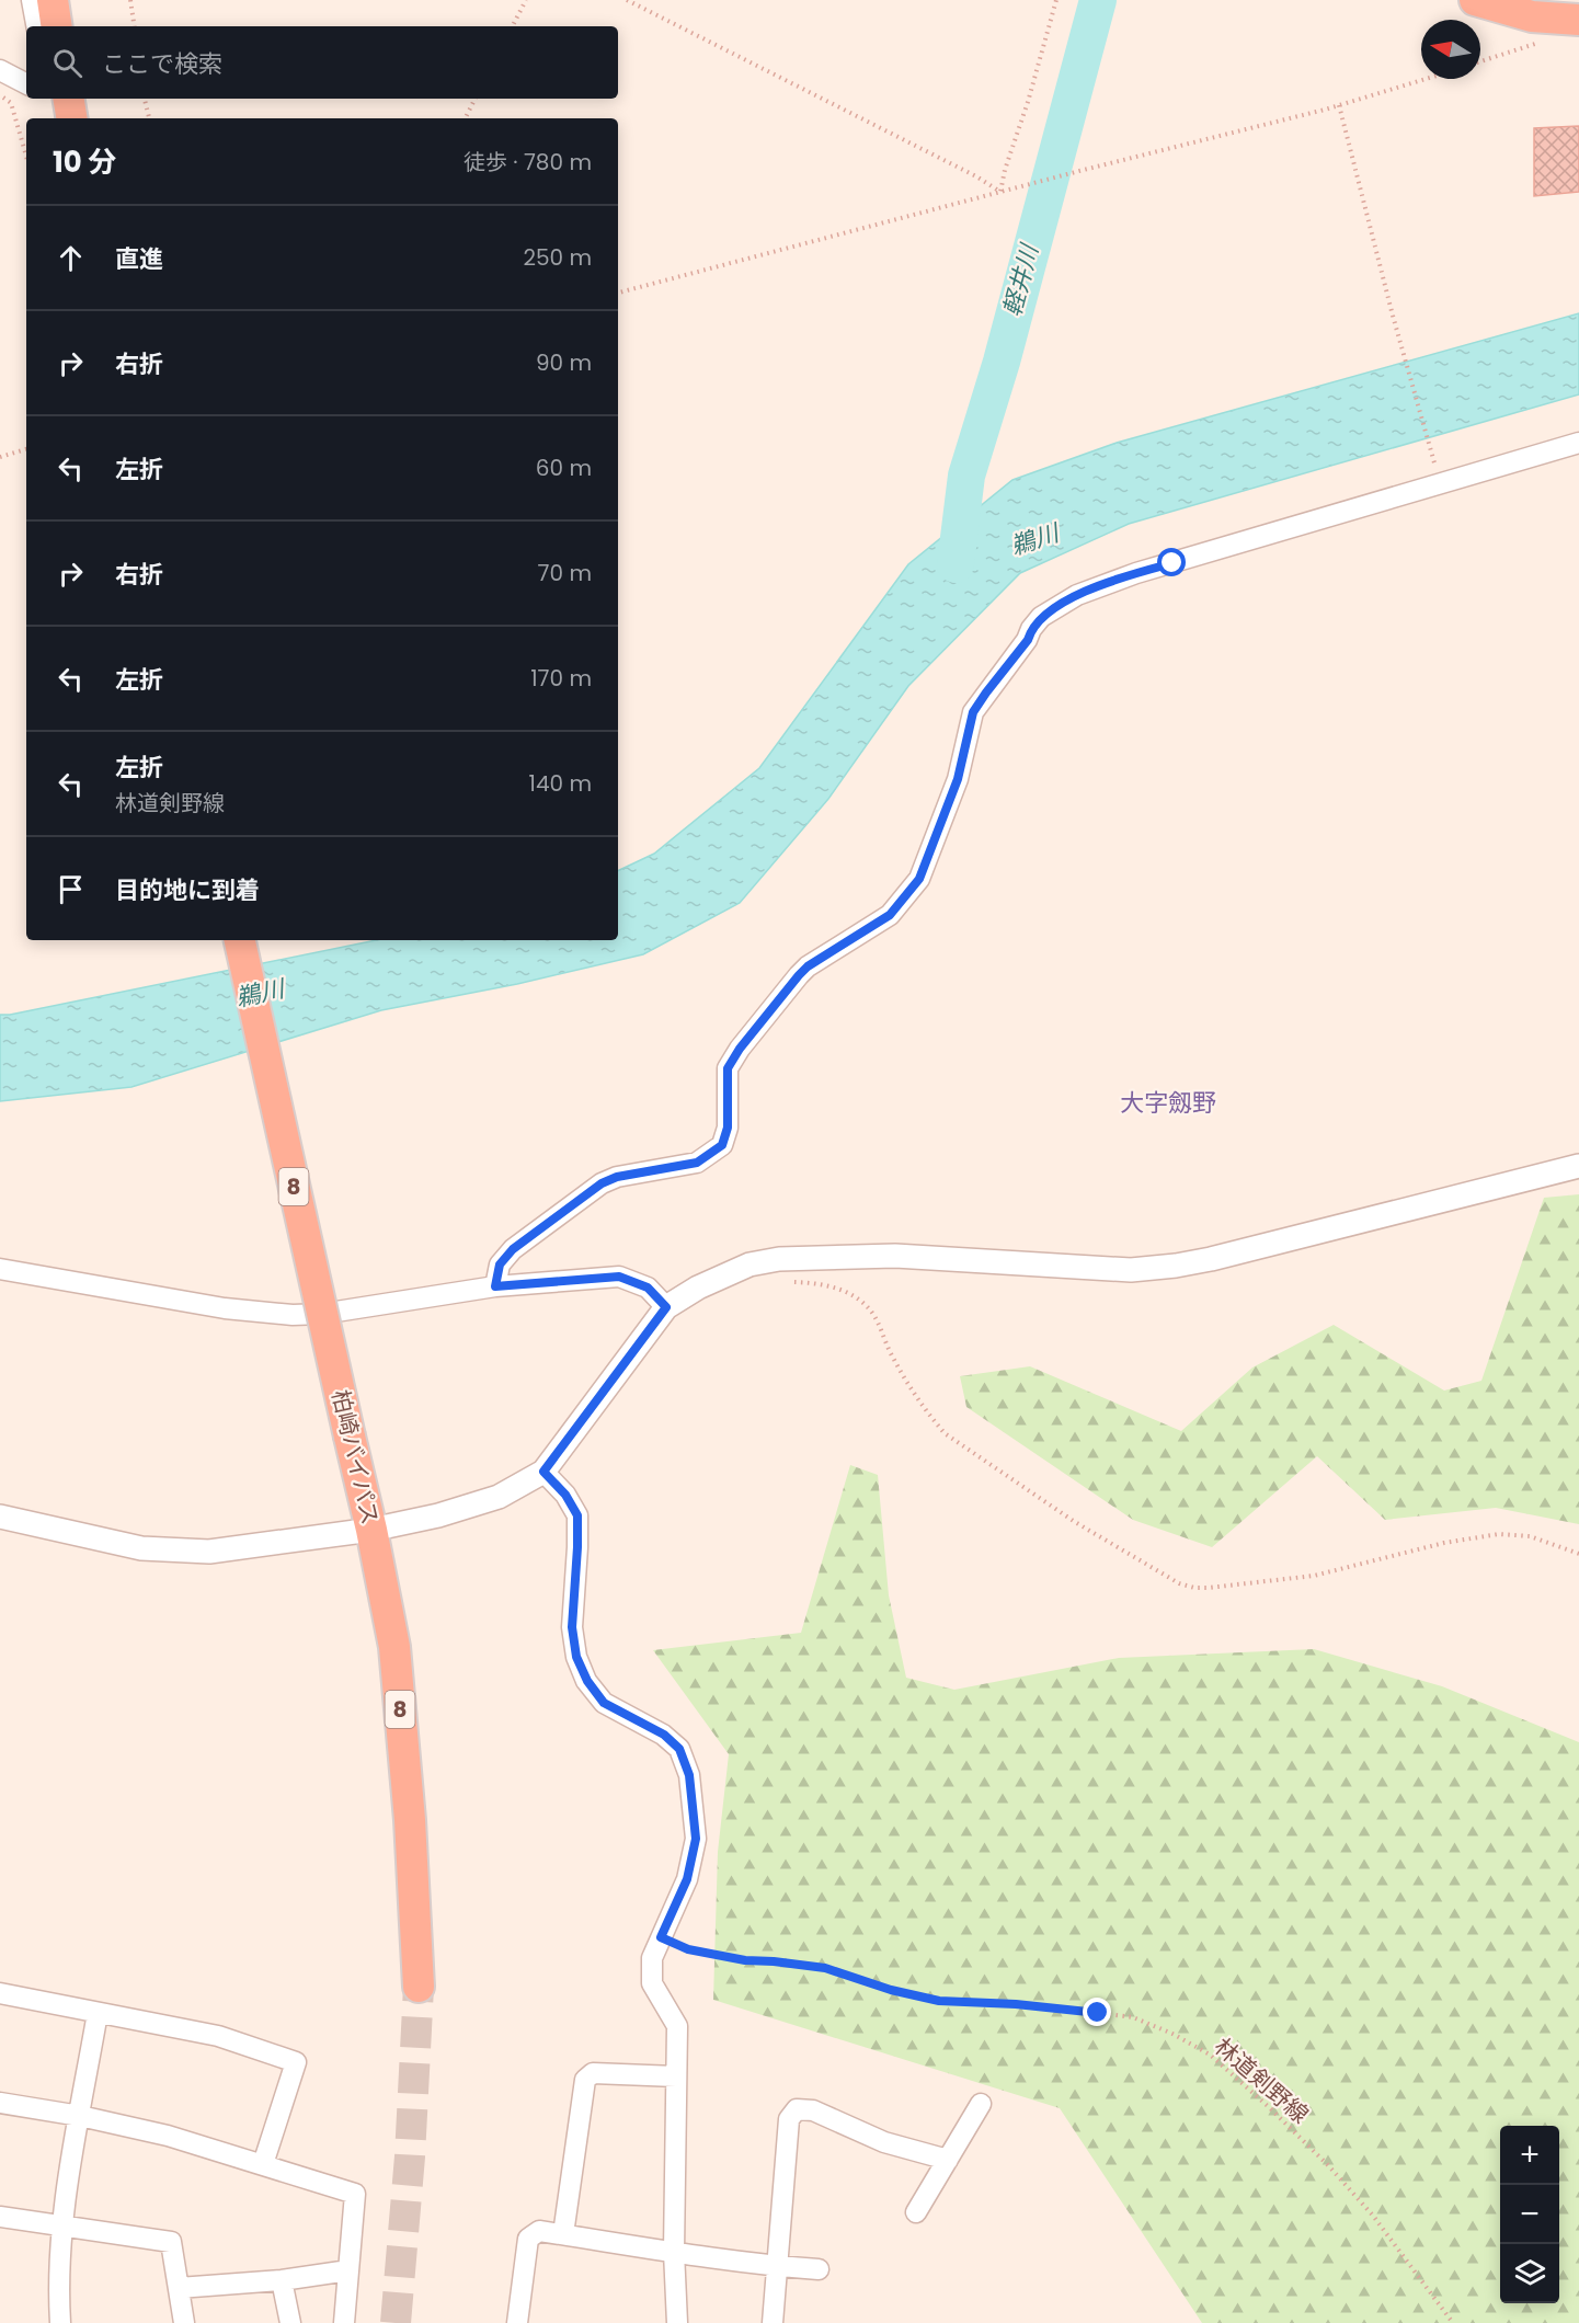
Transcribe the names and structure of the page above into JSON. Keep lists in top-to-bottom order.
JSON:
{
  "streets": {
    "highway": ["8", "柏崎バイパス"],
    "path": ["林道剣野線"]
  },
  "districts": ["大字劔野"],
  "water": ["軽井川", "鵜川"],
  "north": "left",
  "page": {
    "search": "ここで検索",
    "heading": ["10 分", "徒歩 · 780 m"],
    "list": [
      ["直進", "250 m"],
      ["右折", "90 m"],
      ["左折", "60 m"],
      ["右折", "70 m"],
      ["左折", "170 m"],
      ["左折", "林道剣野線", "140 m"],
      "目的地に到着"
    ],
    "map_buttons": ["+", "−"]
  }
}
